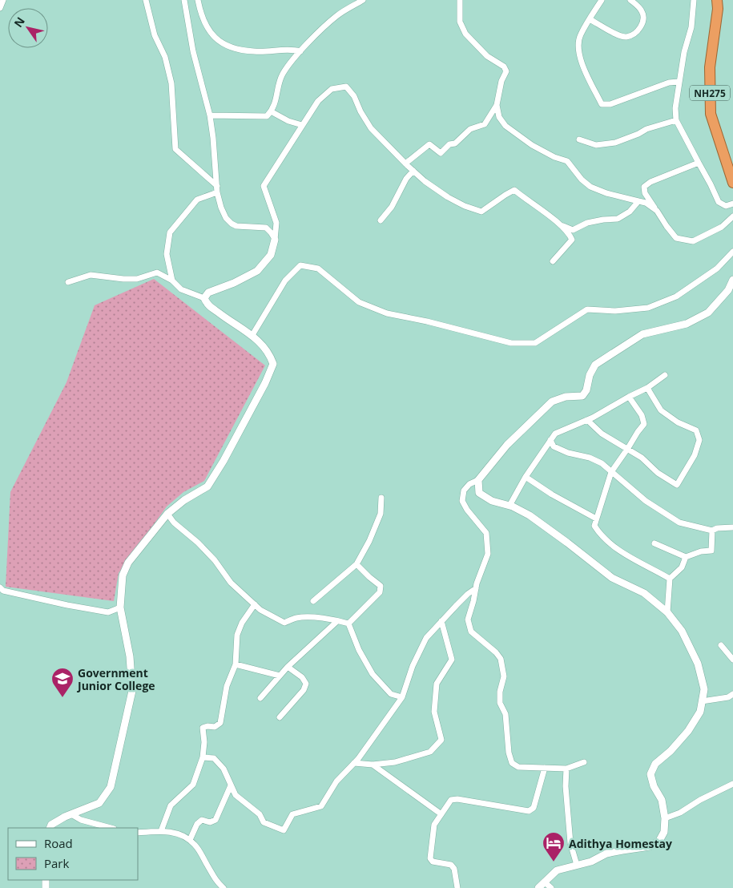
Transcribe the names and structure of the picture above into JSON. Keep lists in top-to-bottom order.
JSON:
{
  "streets": {
    "highway": ["NH275"]
  },
  "places": {
    "school or university": ["Government Junior College"],
    "hotel": ["Adithya Homestay"]
  },
  "legend": ["Road", "Park"],
  "north": "top left"
}
